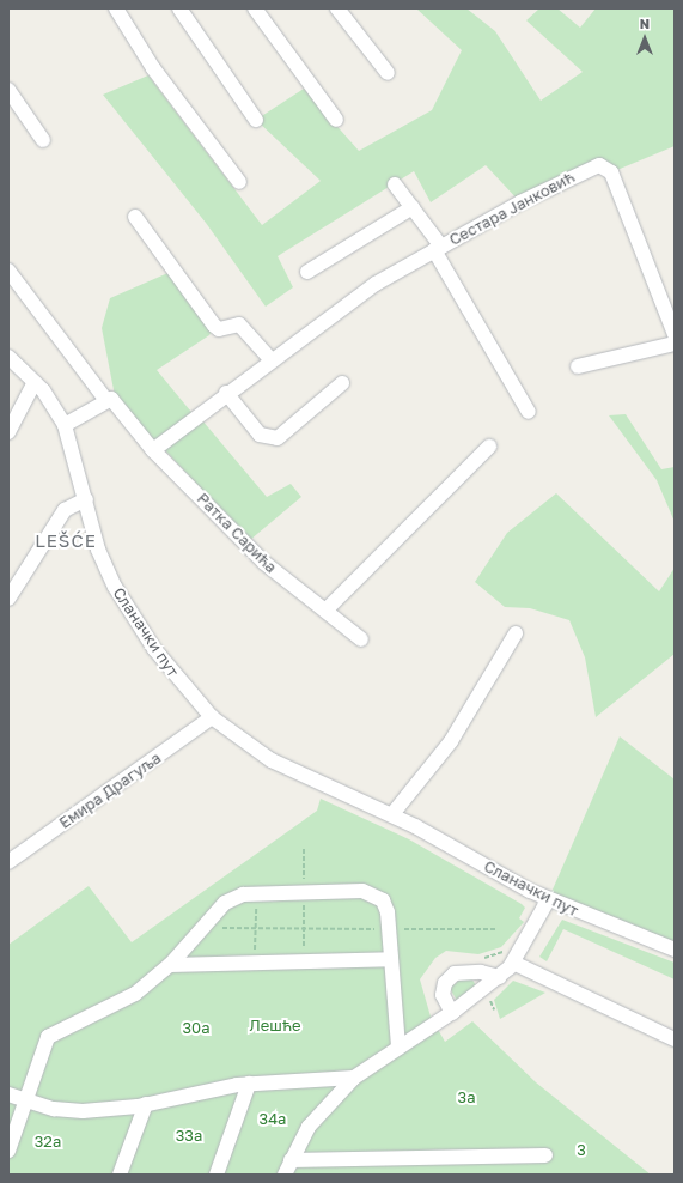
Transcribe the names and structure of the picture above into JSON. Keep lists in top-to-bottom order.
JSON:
{
  "streets": {
    "street": [
      "Сестара Јанковић",
      "Ратка Сарића",
      "Сланачки пут",
      "Емира Драгуља"
    ]
  },
  "crossings": [
    ["Сестара Јанковић", "Ратка Сарића"],
    ["Сланачки пут", "Емира Драгуља"]
  ],
  "districts": ["LEŠĆE"],
  "parks": [
    "Лешће",
    "30a",
    "3a",
    "34a",
    "33a",
    "32a",
    "3"
  ],
  "north": "top"
}
